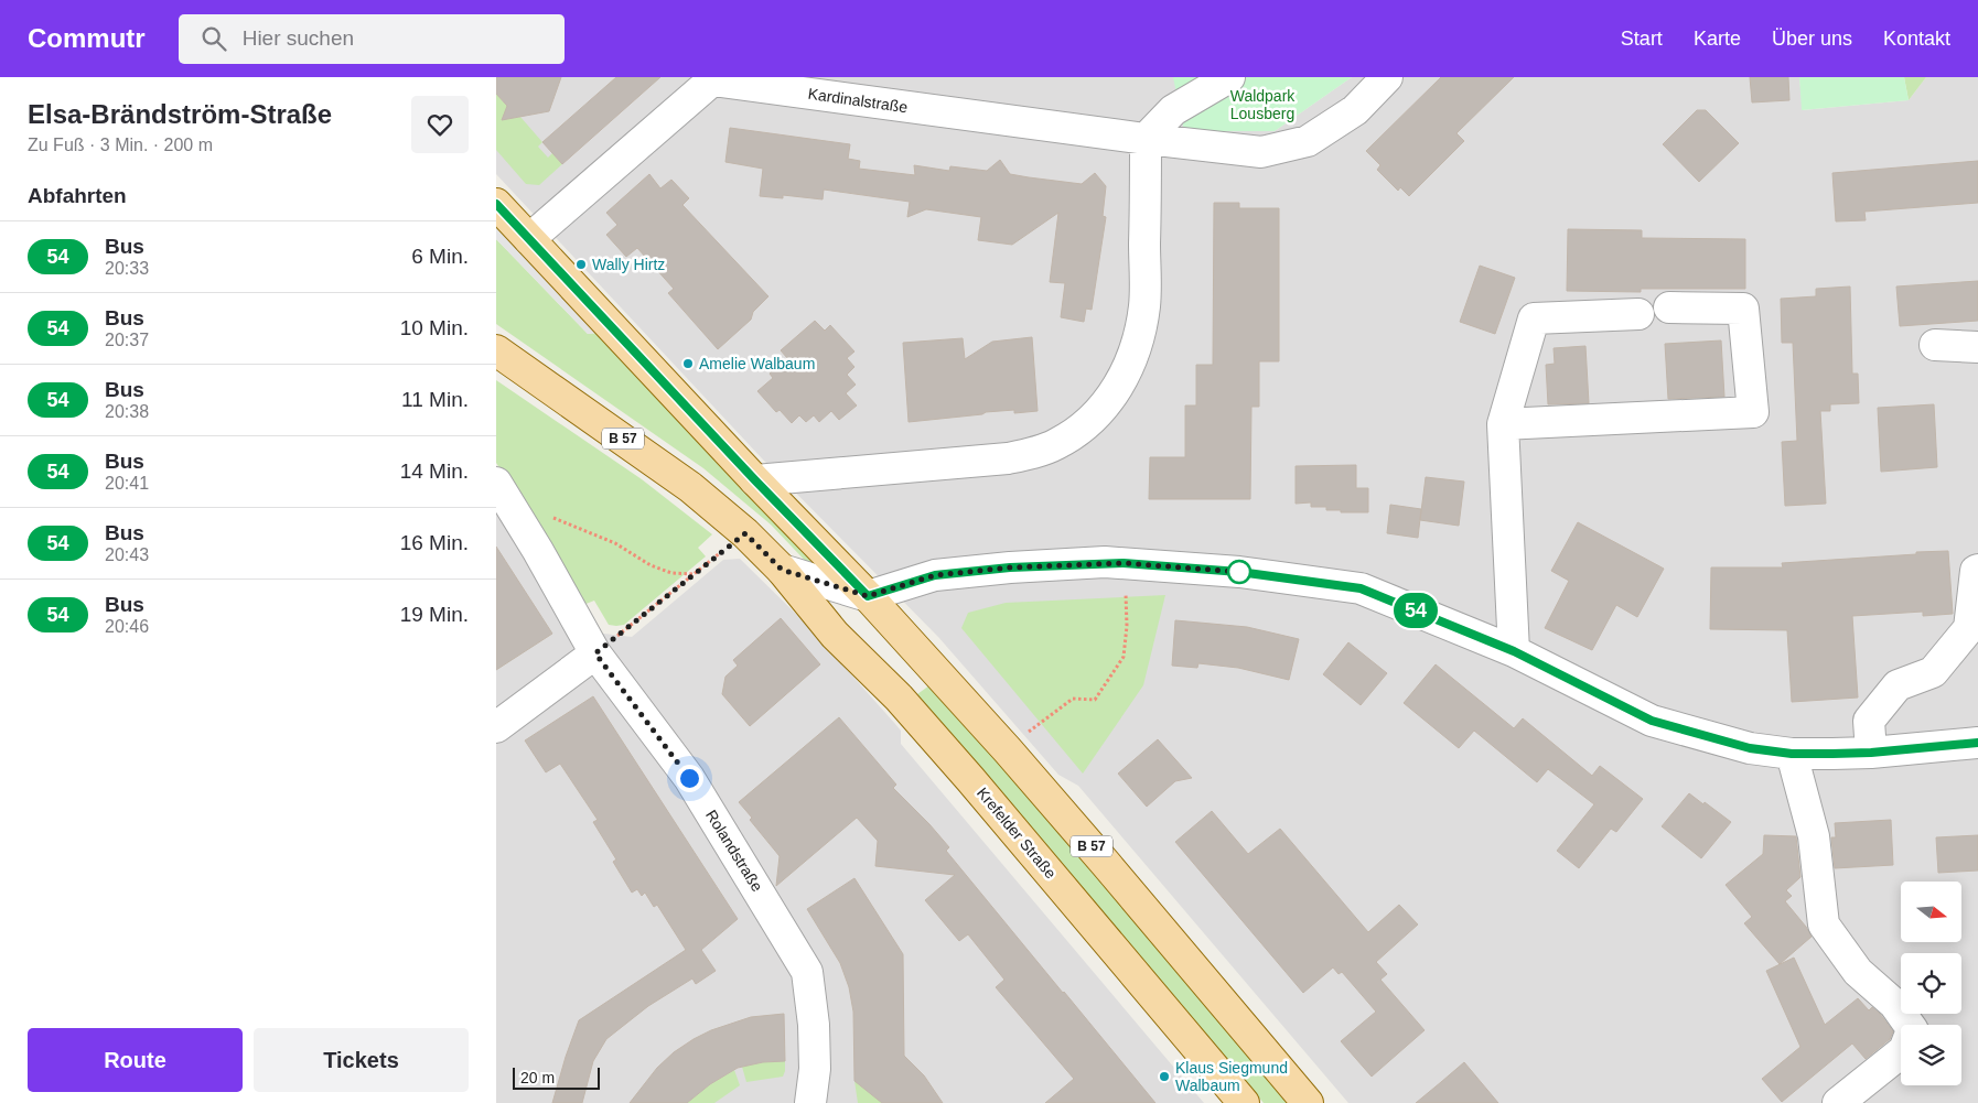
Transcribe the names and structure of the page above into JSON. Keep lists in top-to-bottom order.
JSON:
{
  "streets": {
    "main road": ["B 57", "Krefelder Straße"],
    "street": ["Kardinalstraße", "Rolandstraße"]
  },
  "crossings": [
    ["Kardinalstraße", "B 57"],
    ["B 57", "Krefelder Straße"]
  ],
  "parks": ["Waldpark Lousberg"],
  "places": ["Wally Hirtz", "Amelie Walbaum", "Klaus Siegmund Walbaum"],
  "lines": ["bus line 54"],
  "scale_bar": "20 m",
  "north": "right",
  "page": {
    "header": "Commutr",
    "search": "Hier suchen",
    "nav": [
      "Start",
      "Karte",
      "Über uns",
      "Kontakt"
    ],
    "heading": [
      ["Elsa-Brändström-Straße", "Zu Fuß · 3 Min. · 200 m"],
      "Abfahrten"
    ],
    "on_map": "54",
    "list": [
      {
        "mark": "54",
        "name": "Bus",
        "note": "20:33",
        "value": "6 Min."
      },
      {
        "mark": "54",
        "name": "Bus",
        "note": "20:37",
        "value": "10 Min."
      },
      {
        "mark": "54",
        "name": "Bus",
        "note": "20:38",
        "value": "11 Min."
      },
      {
        "mark": "54",
        "name": "Bus",
        "note": "20:41",
        "value": "14 Min."
      },
      {
        "mark": "54",
        "name": "Bus",
        "note": "20:43",
        "value": "16 Min."
      },
      {
        "mark": "54",
        "name": "Bus",
        "note": "20:46",
        "value": "19 Min."
      }
    ],
    "buttons": ["Route", "Tickets"],
    "scale": "20 m"
  }
}
